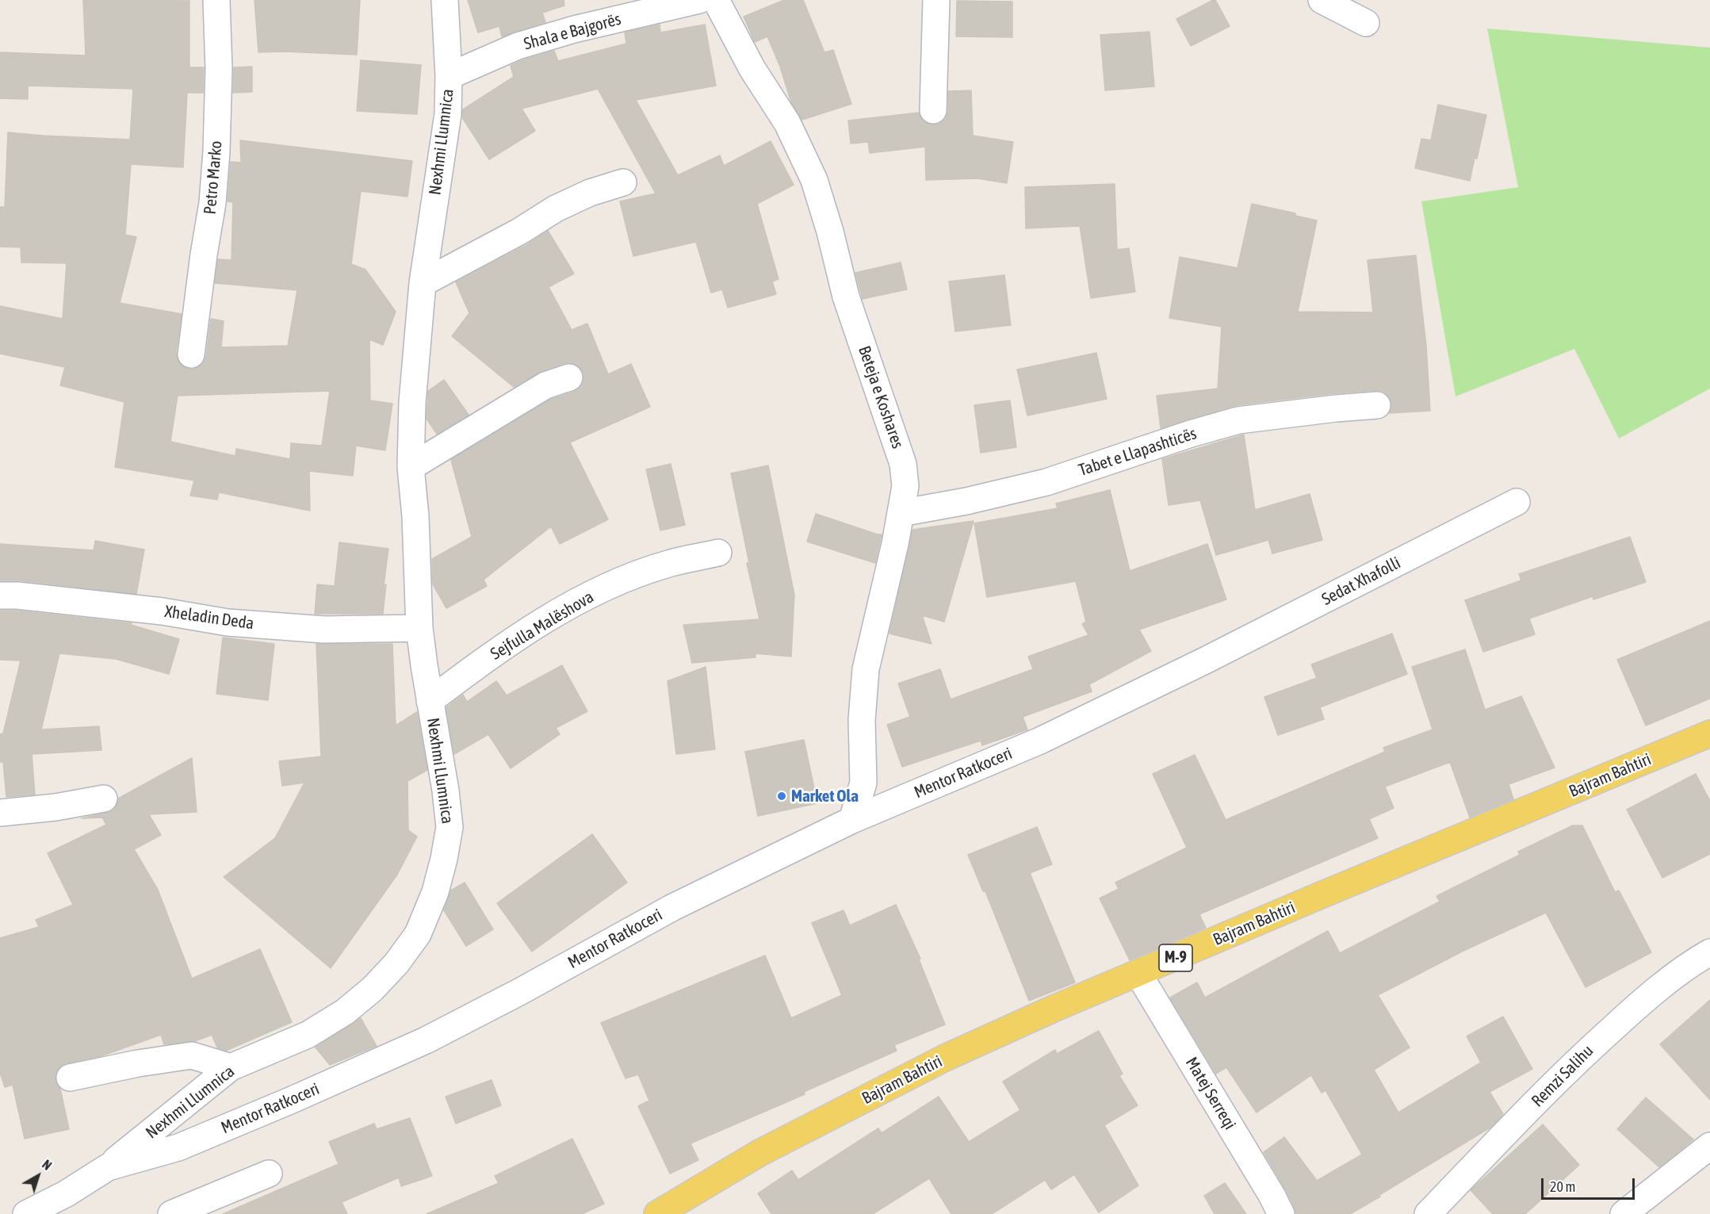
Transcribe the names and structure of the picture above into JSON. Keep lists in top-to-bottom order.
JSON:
{
  "streets": {
    "main road": ["Bajram Bahtiri", "M-9"],
    "street": [
      "Shala e Bajgorës",
      "Nexhmi Llumnica",
      "Petro Marko",
      "Beteja e Koshares",
      "Tabet e Llapashticës",
      "Sedat Xhafolli",
      "Xheladin Deda",
      "Sejfulla Malëshova",
      "Mentor Ratkoceri",
      "Remzi Salihu",
      "Matej Serreqi"
    ]
  },
  "crossings": [
    ["Shala e Bajgorës", "Nexhmi Llumnica"],
    ["Nexhmi Llumnica", "Xheladin Deda"],
    ["Nexhmi Llumnica", "Sejfulla Malëshova"],
    ["Nexhmi Llumnica", "Mentor Ratkoceri"],
    ["Beteja e Koshares", "Tabet e Llapashticës"],
    ["Beteja e Koshares", "Mentor Ratkoceri"],
    ["Sedat Xhafolli", "Mentor Ratkoceri"],
    ["Bajram Bahtiri", "Matej Serreqi"]
  ],
  "places": ["Market Ola"],
  "scale_bar": "20 m",
  "north": "top right"
}
